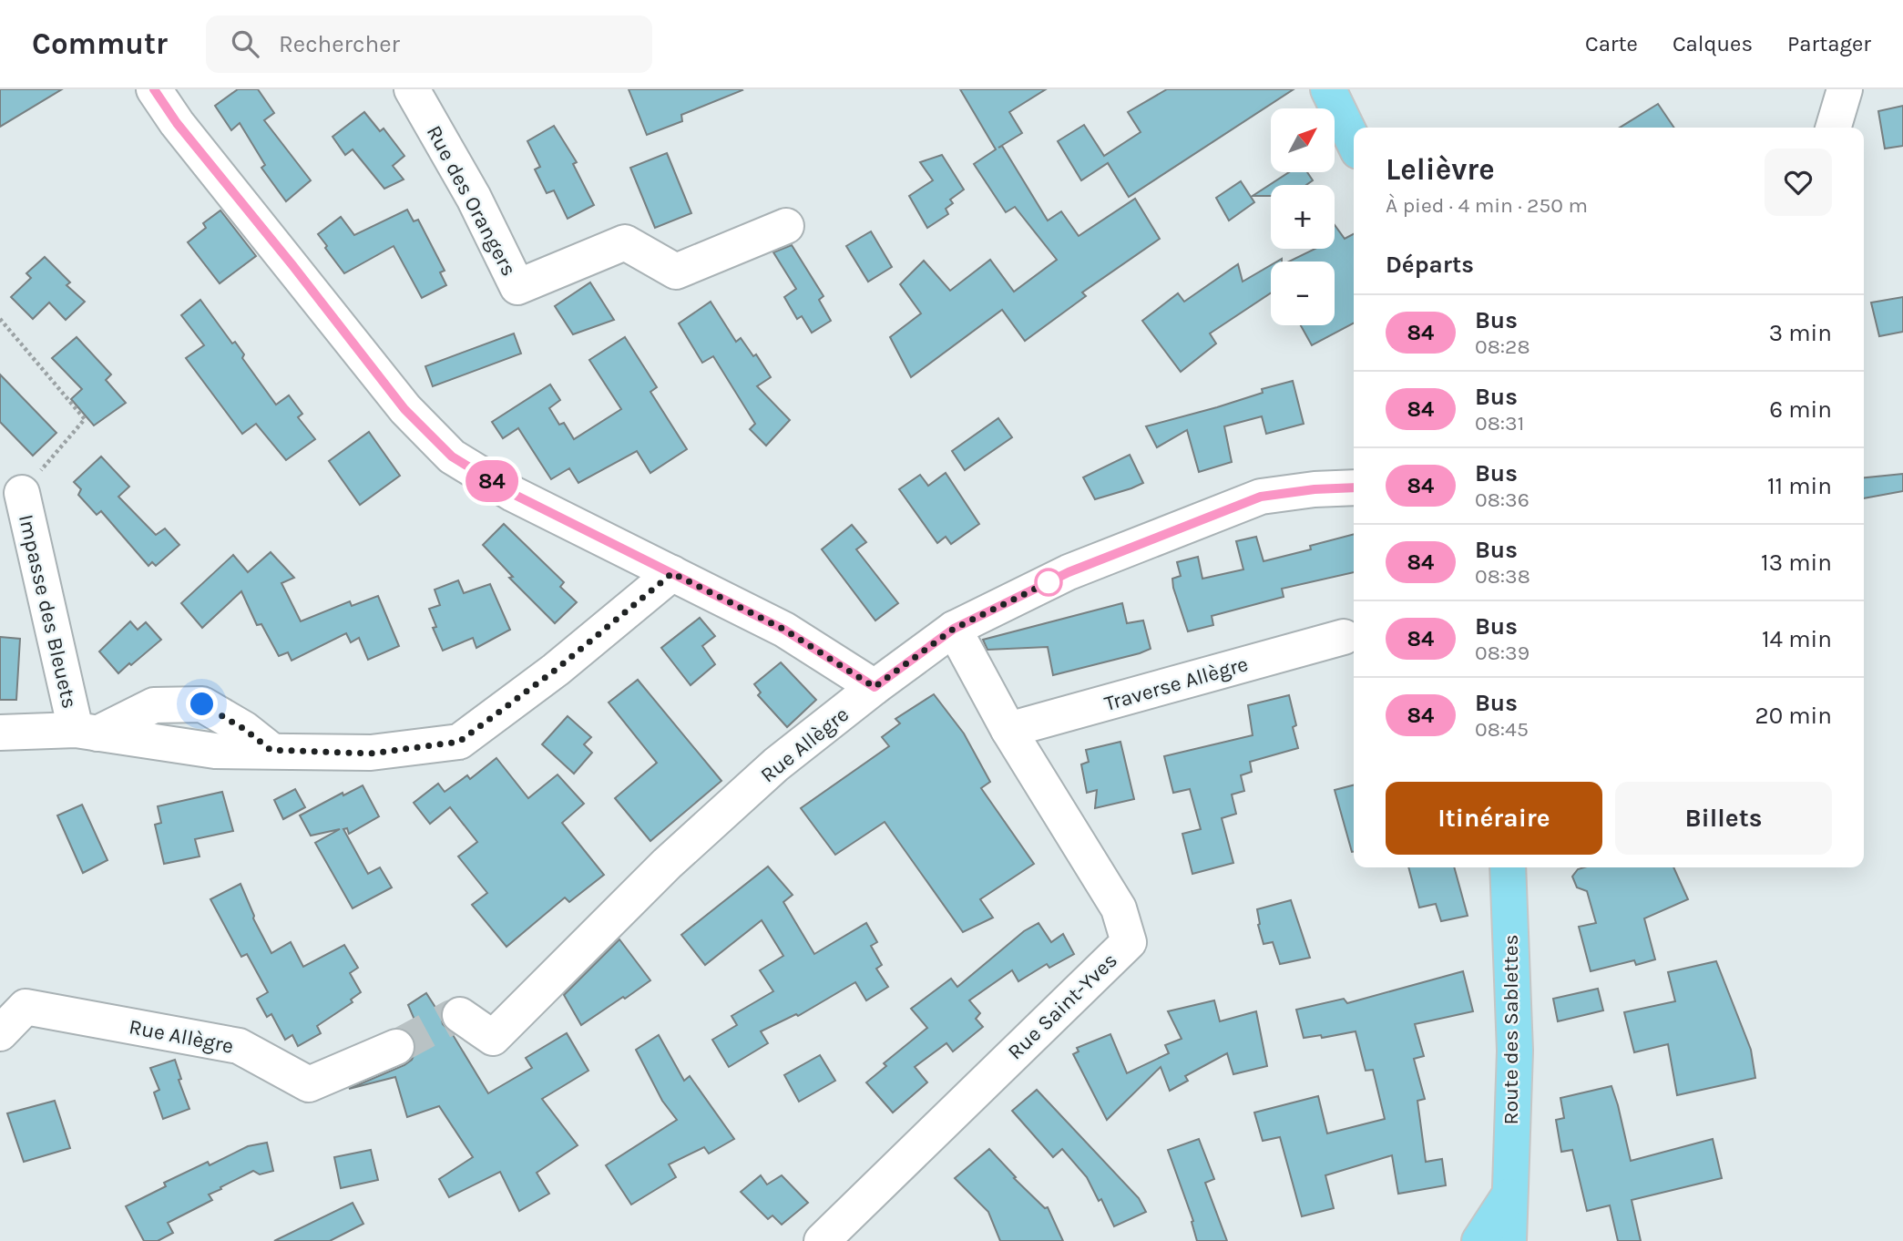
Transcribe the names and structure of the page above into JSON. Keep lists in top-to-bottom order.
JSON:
{
  "streets": {
    "main road": ["Route des Sablettes"],
    "street": [
      "Rue des Orangers",
      "Impasse des Bleuets",
      "Traverse Allègre",
      "Rue Allègre",
      "Rue Saint-Yves"
    ]
  },
  "crossings": [
    ["Traverse Allègre", "Rue Saint-Yves"],
    ["Rue Allègre", "Rue Saint-Yves"]
  ],
  "lines": ["bus line 84"],
  "north": "top right",
  "page": {
    "header": "Commutr",
    "search": "Rechercher",
    "nav": ["Carte", "Calques", "Partager"],
    "on_map": "84",
    "map_buttons": ["+", "−"],
    "heading": [
      ["Lelièvre", "À pied · 4 min · 250 m"],
      "Départs"
    ],
    "list": [
      {
        "mark": "84",
        "name": "Bus",
        "note": "08:28",
        "value": "3 min"
      },
      {
        "mark": "84",
        "name": "Bus",
        "note": "08:31",
        "value": "6 min"
      },
      {
        "mark": "84",
        "name": "Bus",
        "note": "08:36",
        "value": "11 min"
      },
      {
        "mark": "84",
        "name": "Bus",
        "note": "08:38",
        "value": "13 min"
      },
      {
        "mark": "84",
        "name": "Bus",
        "note": "08:39",
        "value": "14 min"
      },
      {
        "mark": "84",
        "name": "Bus",
        "note": "08:45",
        "value": "20 min"
      }
    ],
    "buttons": ["Itinéraire", "Billets"]
  }
}
